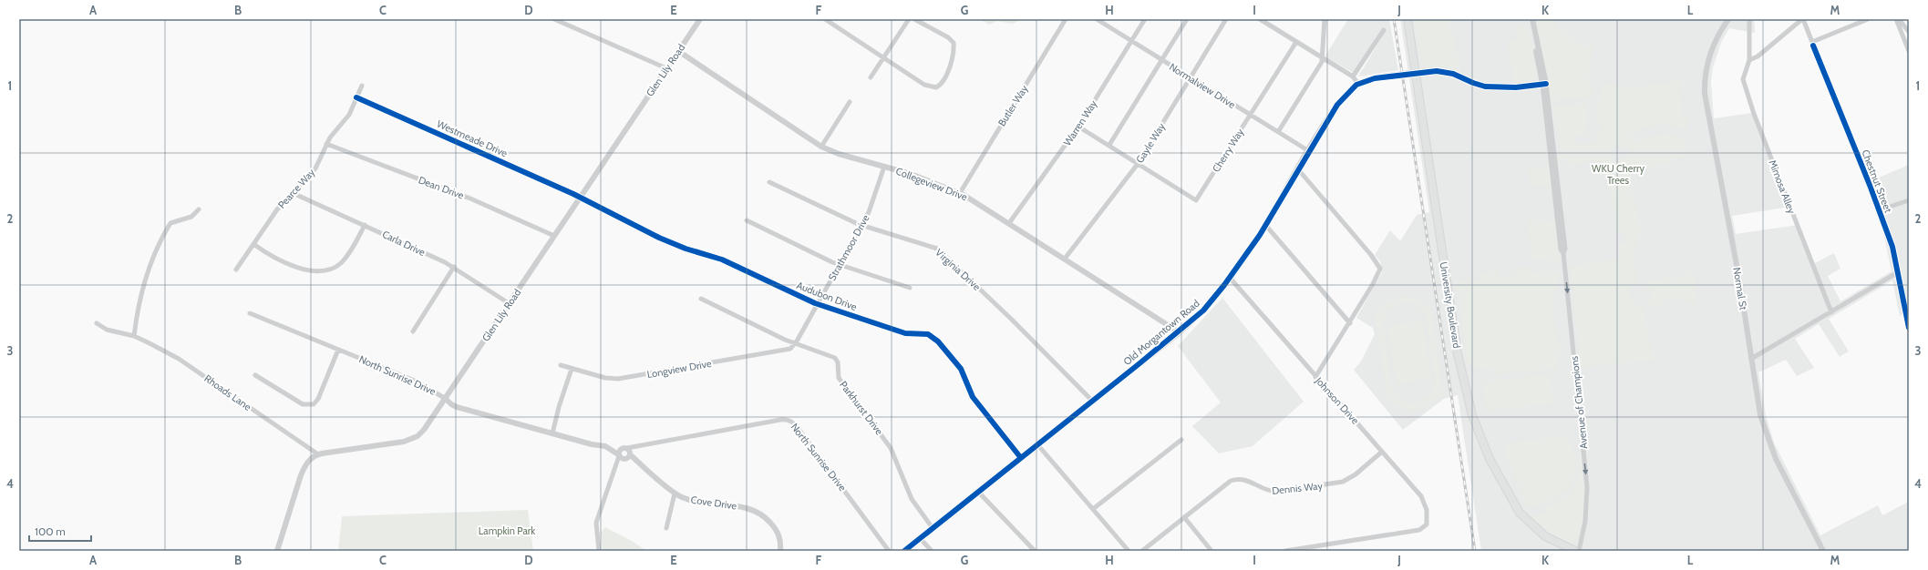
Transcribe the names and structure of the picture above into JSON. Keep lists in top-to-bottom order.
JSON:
{
  "streets": {
    "main road": ["University Boulevard"],
    "street": [
      "Glen Lily Road",
      "Normalview Drive",
      "Butler Way",
      "Warren Way",
      "Westmeade Drive",
      "Gayle Way",
      "Cherry Way",
      "Chestnut Street",
      "Collegeview Drive",
      "Mimosa Alley",
      "Dean Drive",
      "Pearce Way",
      "Carla Drive",
      "Strathmoor Drive",
      "Virginia Drive",
      "Normal St",
      "Audubon Drive",
      "Old Morgantown Road",
      "Longview Drive",
      "North Sunrise Drive",
      "Rhoads Lane",
      "Johnson Drive",
      "Avenue of Champions",
      "Parkhurst Drive",
      "Dennis Way",
      "Cove Drive"
    ]
  },
  "crossings": [
    ["Glen Lily Road", "Westmeade Drive"],
    ["Glen Lily Road", "Collegeview Drive"],
    ["Glen Lily Road", "Dean Drive"],
    ["Glen Lily Road", "Carla Drive"],
    ["Glen Lily Road", "Audubon Drive"],
    ["Glen Lily Road", "North Sunrise Drive"],
    ["Glen Lily Road", "Rhoads Lane"],
    ["Normalview Drive", "Warren Way"],
    ["Normalview Drive", "Gayle Way"],
    ["Normalview Drive", "Cherry Way"],
    ["Normalview Drive", "Old Morgantown Road"],
    ["Butler Way", "Collegeview Drive"],
    ["Warren Way", "Collegeview Drive"],
    ["Westmeade Drive", "Pearce Way"],
    ["Westmeade Drive", "Audubon Drive"],
    ["Gayle Way", "Cherry Way"],
    ["Gayle Way", "Collegeview Drive"],
    ["Collegeview Drive", "Strathmoor Drive"],
    ["Collegeview Drive", "Old Morgantown Road"],
    ["Dean Drive", "Pearce Way"],
    ["Pearce Way", "Carla Drive"],
    ["Strathmoor Drive", "Virginia Drive"],
    ["Strathmoor Drive", "Audubon Drive"],
    ["Strathmoor Drive", "Longview Drive"],
    ["Strathmoor Drive", "Parkhurst Drive"],
    ["Virginia Drive", "Old Morgantown Road"],
    ["Audubon Drive", "Old Morgantown Road"],
    ["University Boulevard", "Old Morgantown Road"],
    ["University Boulevard", "Avenue of Champions"],
    ["Old Morgantown Road", "Johnson Drive"],
    ["Old Morgantown Road", "Avenue of Champions"],
    ["Old Morgantown Road", "Parkhurst Drive"],
    ["Longview Drive", "Parkhurst Drive"],
    ["North Sunrise Drive", "Cove Drive"],
    ["Johnson Drive", "Dennis Way"]
  ],
  "one_way": ["Avenue of Champions"],
  "parks": ["WKU Cherry Trees", "Lampkin Park"],
  "scale_bar": "100 m",
  "grid": {
    "columns": [
      "A",
      "B",
      "C",
      "D",
      "E",
      "F",
      "G",
      "H",
      "I",
      "J",
      "K",
      "L",
      "M"
    ],
    "rows": [
      "1",
      "2",
      "3",
      "4"
    ]
  }
}
